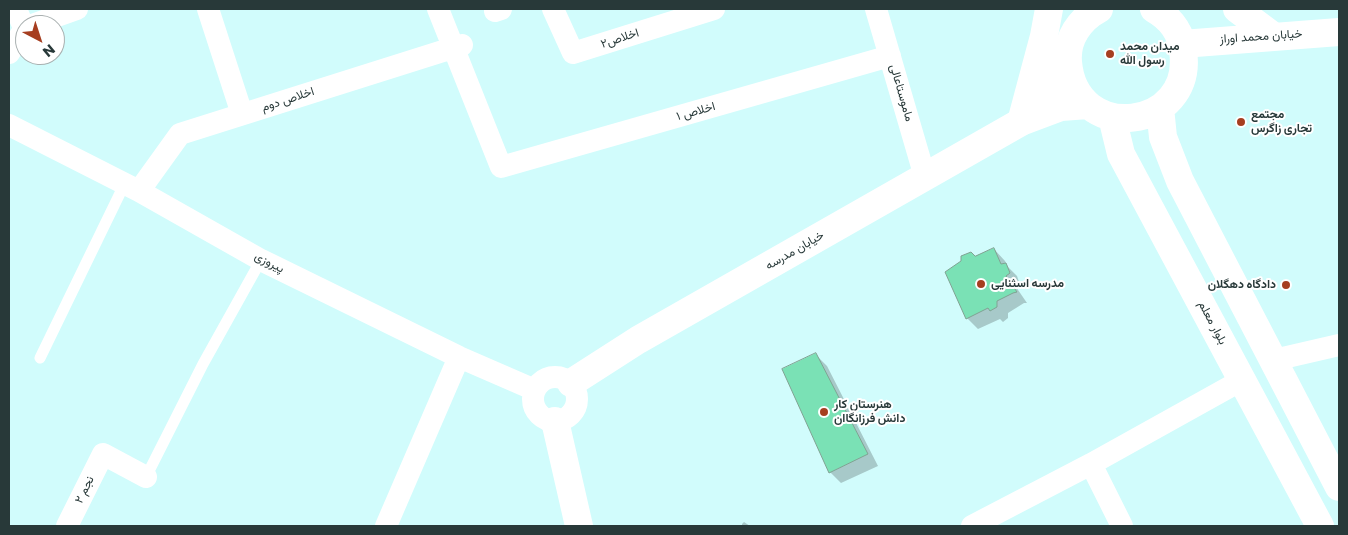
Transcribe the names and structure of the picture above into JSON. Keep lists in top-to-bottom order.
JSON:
{
  "streets": {
    "main road": ["خیابان محمد اوراز", "خیابان مدرسه", "بلوار معلم"],
    "street": [
      "اخلاص۲",
      "ماموستاعالی",
      "اخلاص دوم",
      "اخلاص ۱",
      "پیروزی",
      "نجم ۲"
    ]
  },
  "crossings": [
    ["ماموستاعالی", "اخلاص ۱"],
    ["ماموستاعالی", "خیابان مدرسه"],
    ["اخلاص دوم", "اخلاص ۱"],
    ["اخلاص دوم", "پیروزی"],
    ["خیابان مدرسه", "پیروزی"]
  ],
  "places": [
    "میدان محمد رسول الله",
    "مجتمع تجاری زاگرس",
    "مدرسه اسثنایی",
    "دادگاه دهگلان",
    "هنرستان کار دانش فرزانگاان"
  ],
  "north": "bottom right"
}
